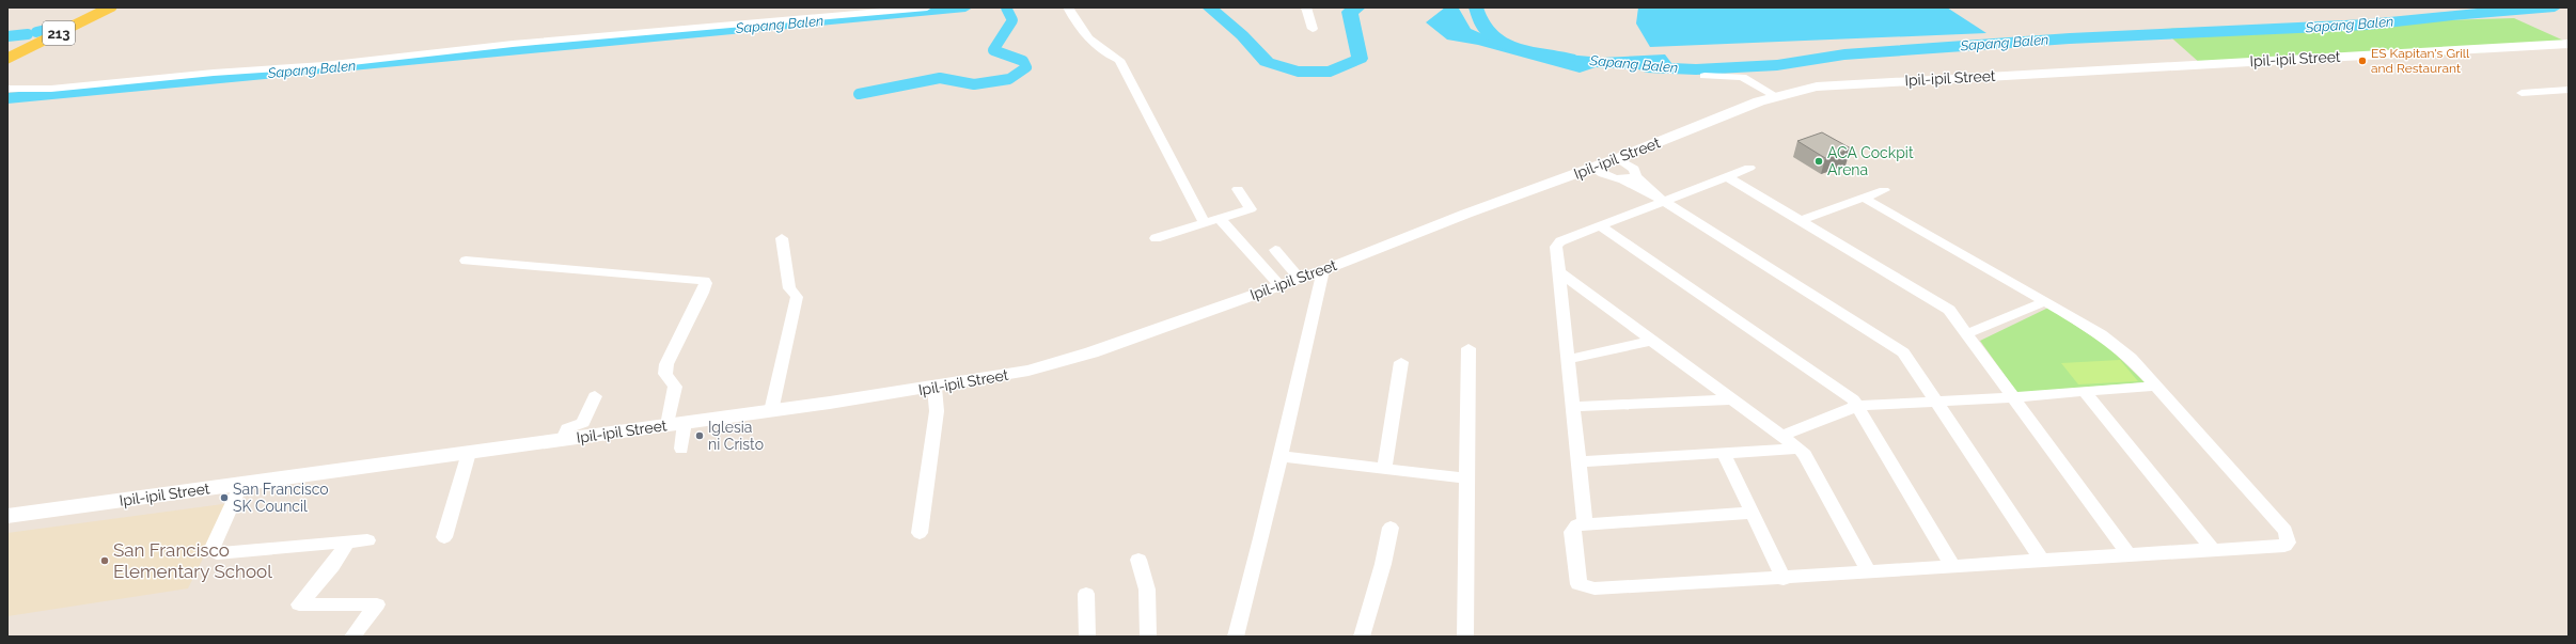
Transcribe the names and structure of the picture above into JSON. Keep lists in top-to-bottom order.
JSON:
{
  "streets": {
    "main road": ["213"],
    "street": ["Ipil-ipil Street"]
  },
  "water": ["Sapang Balen"],
  "places": [
    "ES Kapitan's Grill and Restaurant",
    "ACA Cockpit Arena",
    "Iglesia ni Cristo",
    "San Francisco SK Council",
    "San Francisco Elementary School"
  ]
}
